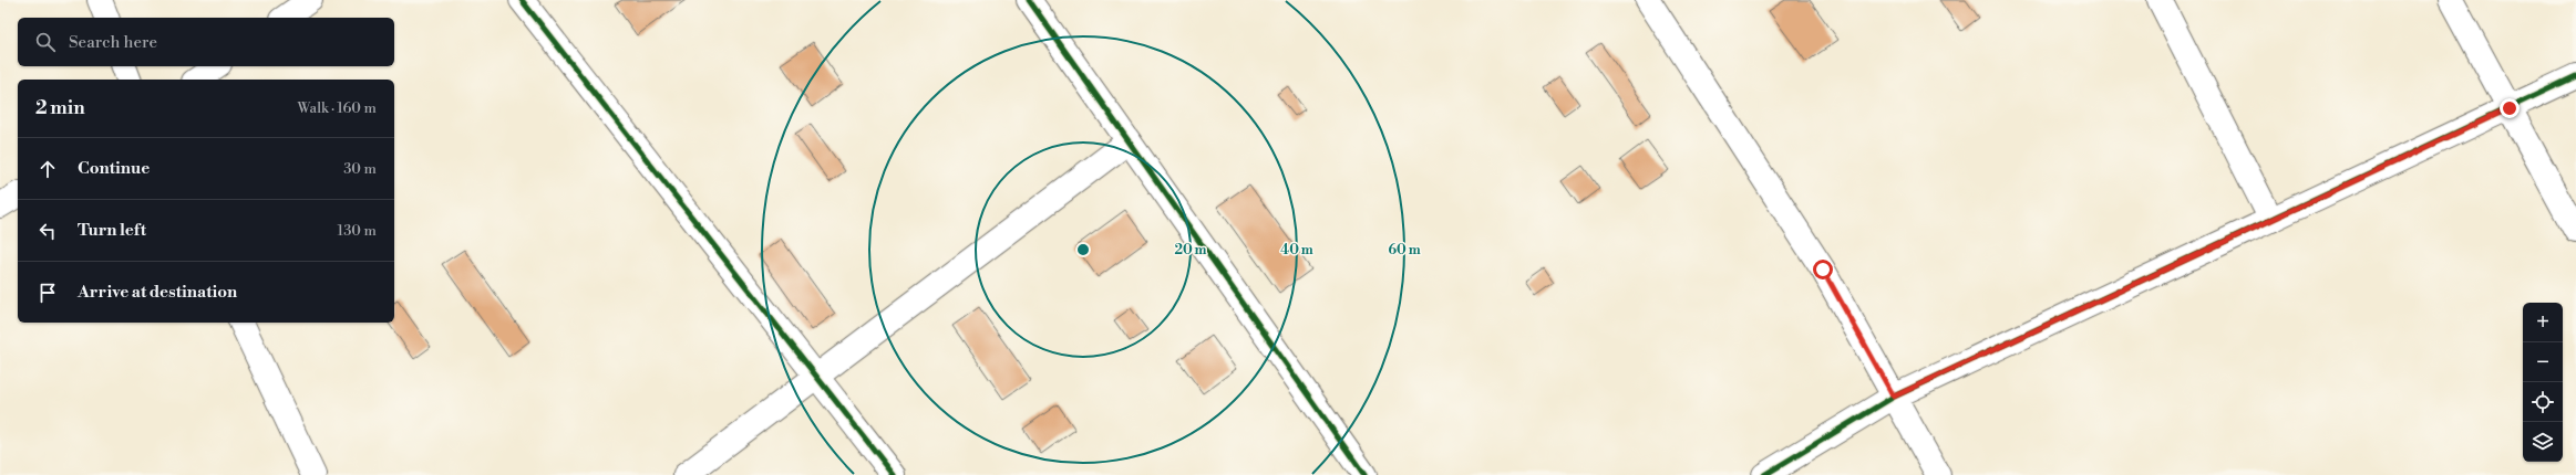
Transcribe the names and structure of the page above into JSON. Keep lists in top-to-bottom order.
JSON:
{
  "page": {
    "search": "Search here",
    "heading": ["2 min", "Walk · 160 m"],
    "list": [
      ["Continue", "30 m"],
      ["Turn left", "130 m"],
      "Arrive at destination"
    ],
    "map_buttons": ["+", "−"]
  },
  "rings": ["20 m", "40 m", "60 m"]
}
